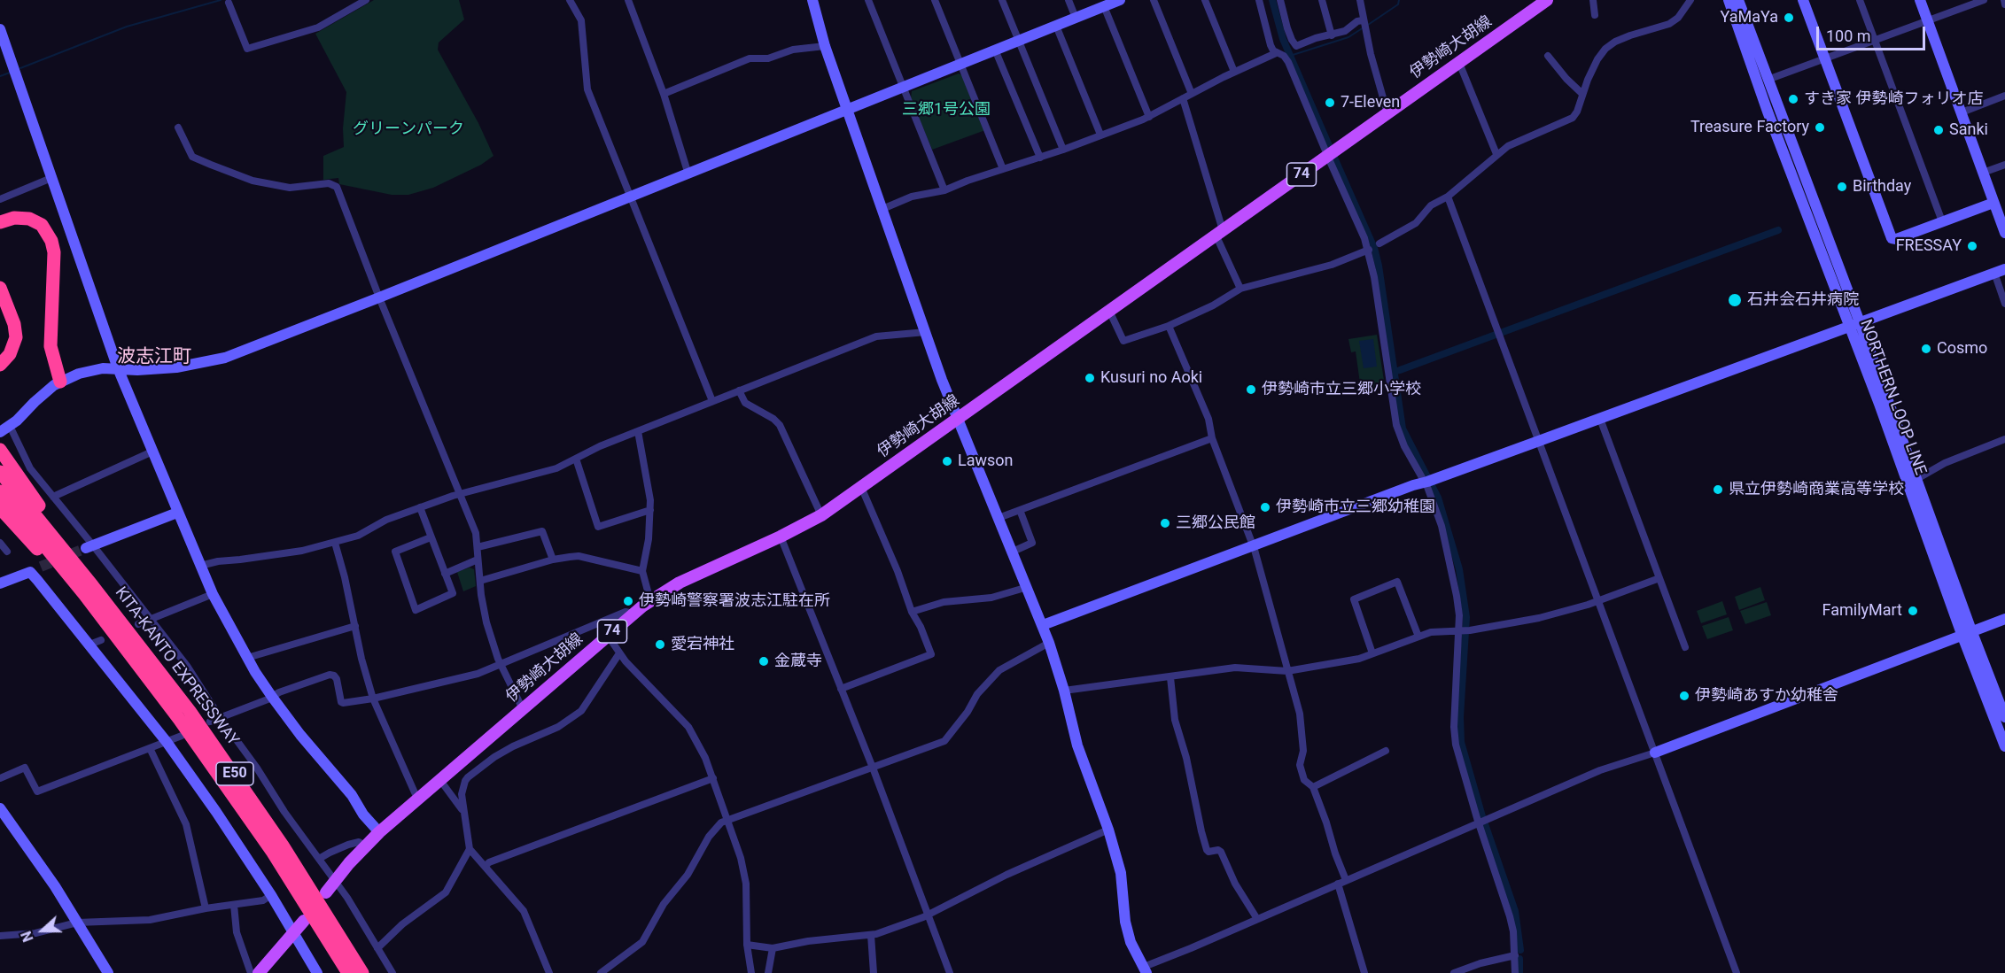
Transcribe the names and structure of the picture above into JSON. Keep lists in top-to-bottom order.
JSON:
{
  "streets": {
    "highway": ["KITA-KANTO EXPRESSWAY", "E50"],
    "main road": ["伊勢崎大胡線", "74"],
    "street": ["NORTHERN LOOP LINE"]
  },
  "districts": ["波志江町"],
  "parks": ["三郷1号公園", "グリーンパーク"],
  "places": [
    "YaMaYa",
    "すき家 伊勢崎フォリオ店",
    "7-Eleven",
    "Treasure Factory",
    "Sanki",
    "Birthday",
    "FRESSAY",
    "石井会石井病院",
    "Cosmo",
    "Kusuri no Aoki",
    "伊勢崎市立三郷小学校",
    "Lawson",
    "県立伊勢崎商業高等学校",
    "伊勢崎市立三郷幼稚園",
    "三郷公民館",
    "伊勢崎警察署波志江駐在所",
    "FamilyMart",
    "愛宕神社",
    "金蔵寺",
    "伊勢崎あすか幼稚舎"
  ],
  "scale_bar": "100 m",
  "north": "left"
}
